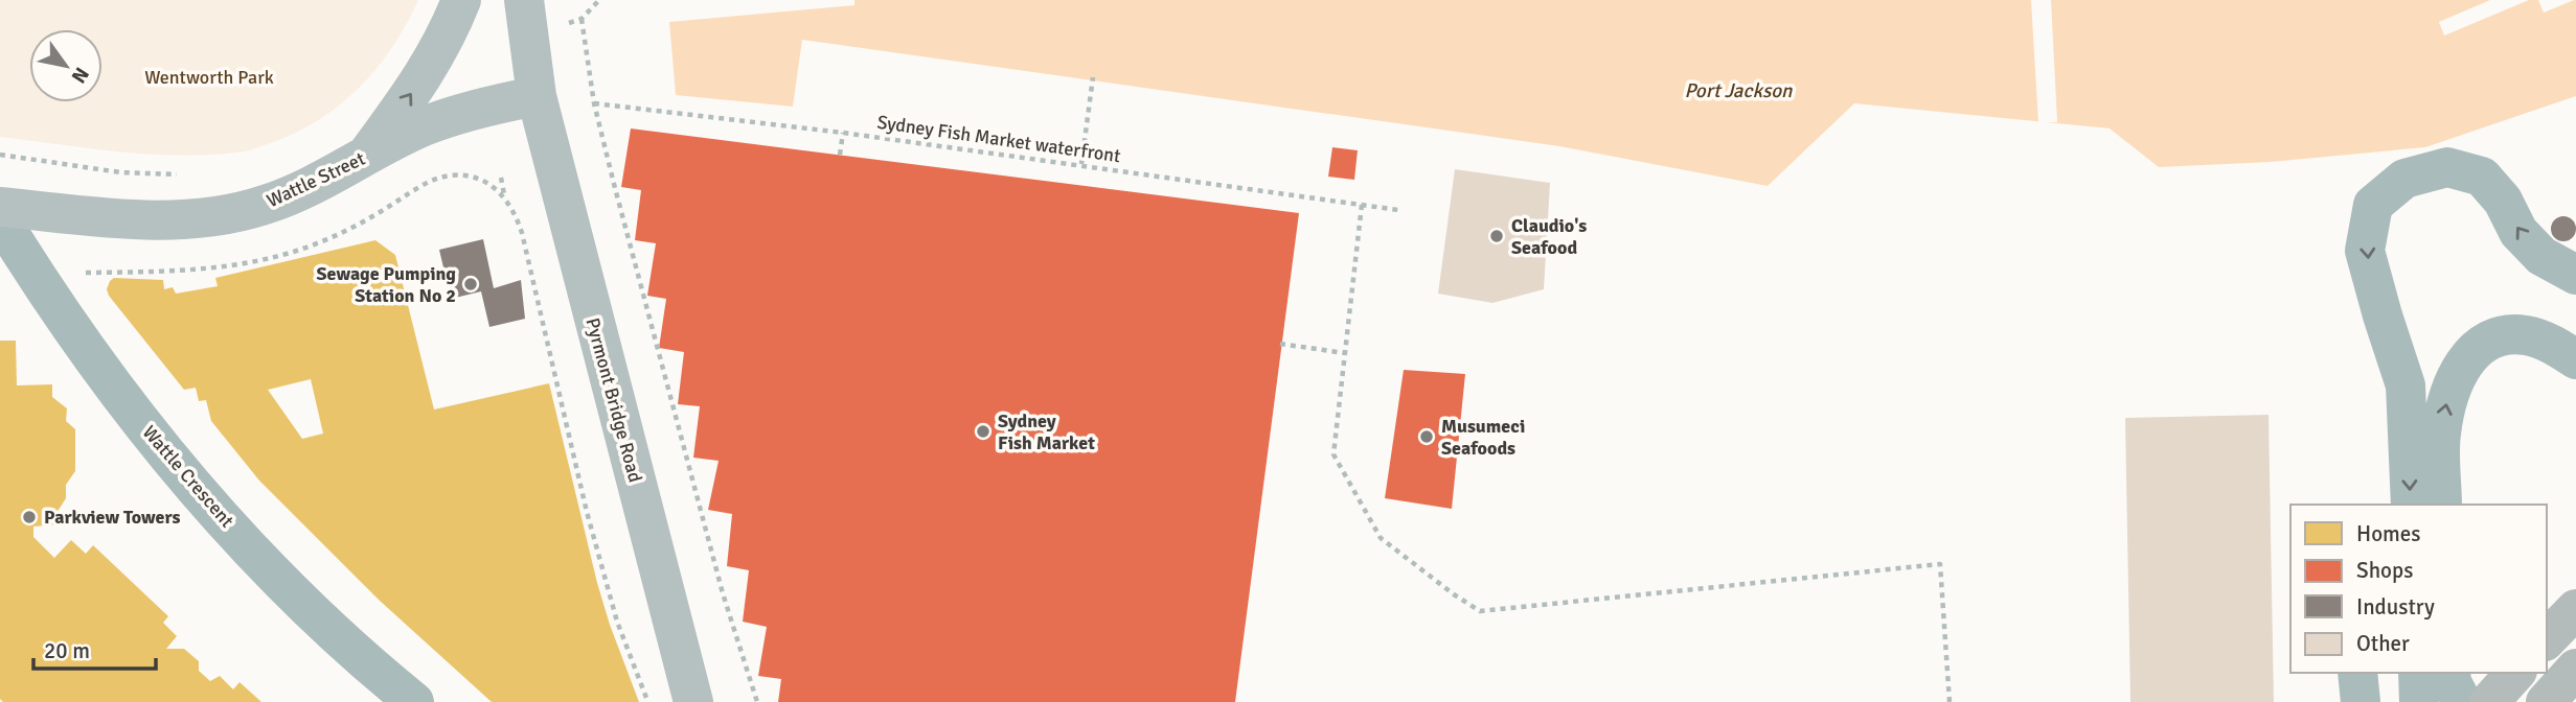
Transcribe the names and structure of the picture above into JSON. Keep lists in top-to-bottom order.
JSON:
{
  "streets": {
    "main road": ["Wattle Street", "Pyrmont Bridge Road"],
    "street": ["Wattle Crescent"],
    "path": ["Sydney Fish Market waterfront"]
  },
  "crossings": [
    ["Wattle Street", "Pyrmont Bridge Road"]
  ],
  "water": ["Port Jackson"],
  "parks": ["Wentworth Park"],
  "places": [
    "Claudio's Seafood",
    "Sewage Pumping Station No 2",
    "Sydney Fish Market",
    "Musumeci Seafoods",
    "Parkview Towers"
  ],
  "legend": [
    "Homes",
    "Shops",
    "Industry",
    "Other"
  ],
  "scale_bar": "20 m",
  "north": "bottom right"
}
